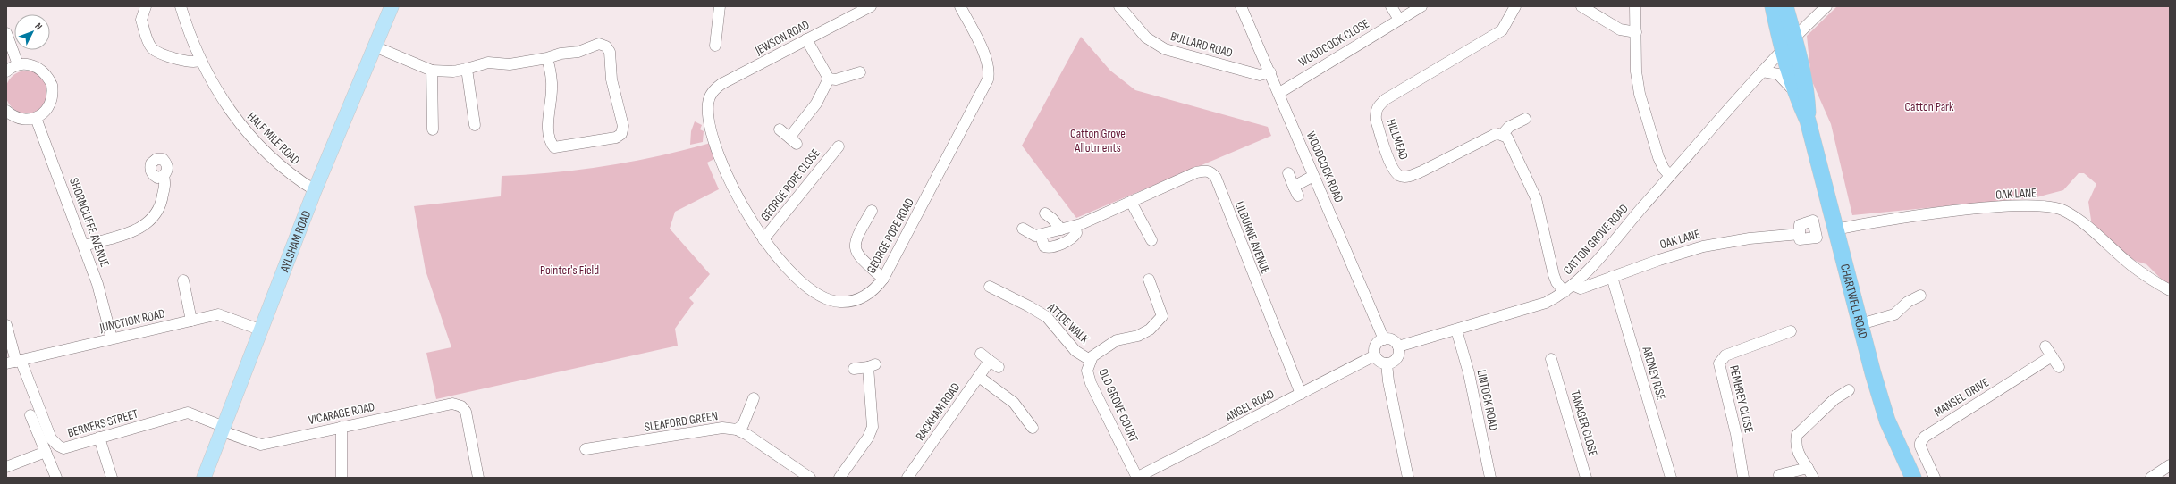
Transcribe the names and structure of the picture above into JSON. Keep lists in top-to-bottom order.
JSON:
{
  "streets": {
    "highway": ["CHARTWELL ROAD"],
    "main road": ["AYLSHAM ROAD"],
    "street": [
      "JEWSON ROAD",
      "WOODCOCK CLOSE",
      "BULLARD ROAD",
      "HALF MILE ROAD",
      "HILLMEAD",
      "WOODCOCK ROAD",
      "GEORGE POPE CLOSE",
      "OAK LANE",
      "SHORNCLIFFE AVENUE",
      "GEORGE POPE ROAD",
      "LILBURNE AVENUE",
      "CATTON GROVE ROAD",
      "JUNCTION ROAD",
      "ATTOE WALK",
      "ARDNEY RISE",
      "MANSEL DRIVE",
      "PEMBREY CLOSE",
      "LINTOCK ROAD",
      "OLD GROVE COURT",
      "ANGEL ROAD",
      "RACKHAM ROAD",
      "VICARAGE ROAD",
      "SLEAFORD GREEN",
      "BERNERS STREET",
      "TANAGER CLOSE"
    ]
  },
  "crossings": [
    ["JEWSON ROAD", "GEORGE POPE ROAD"],
    ["WOODCOCK CLOSE", "WOODCOCK ROAD"],
    ["BULLARD ROAD", "WOODCOCK ROAD"],
    ["HALF MILE ROAD", "AYLSHAM ROAD"],
    ["WOODCOCK ROAD", "CATTON GROVE ROAD"],
    ["WOODCOCK ROAD", "ANGEL ROAD"],
    ["GEORGE POPE CLOSE", "GEORGE POPE ROAD"],
    ["OAK LANE", "CATTON GROVE ROAD"],
    ["OAK LANE", "CHARTWELL ROAD"],
    ["OAK LANE", "ARDNEY RISE"],
    ["SHORNCLIFFE AVENUE", "JUNCTION ROAD"],
    ["LILBURNE AVENUE", "ANGEL ROAD"],
    ["CATTON GROVE ROAD", "CHARTWELL ROAD"],
    ["CATTON GROVE ROAD", "LINTOCK ROAD"],
    ["CATTON GROVE ROAD", "ANGEL ROAD"],
    ["AYLSHAM ROAD", "JUNCTION ROAD"],
    ["AYLSHAM ROAD", "VICARAGE ROAD"],
    ["AYLSHAM ROAD", "BERNERS STREET"],
    ["JUNCTION ROAD", "BERNERS STREET"],
    ["ATTOE WALK", "OLD GROVE COURT"],
    ["OLD GROVE COURT", "ANGEL ROAD"],
    ["VICARAGE ROAD", "BERNERS STREET"]
  ],
  "parks": ["Catton Park", "Catton Grove Allotments", "Pointer's Field"],
  "north": "top right"
}
